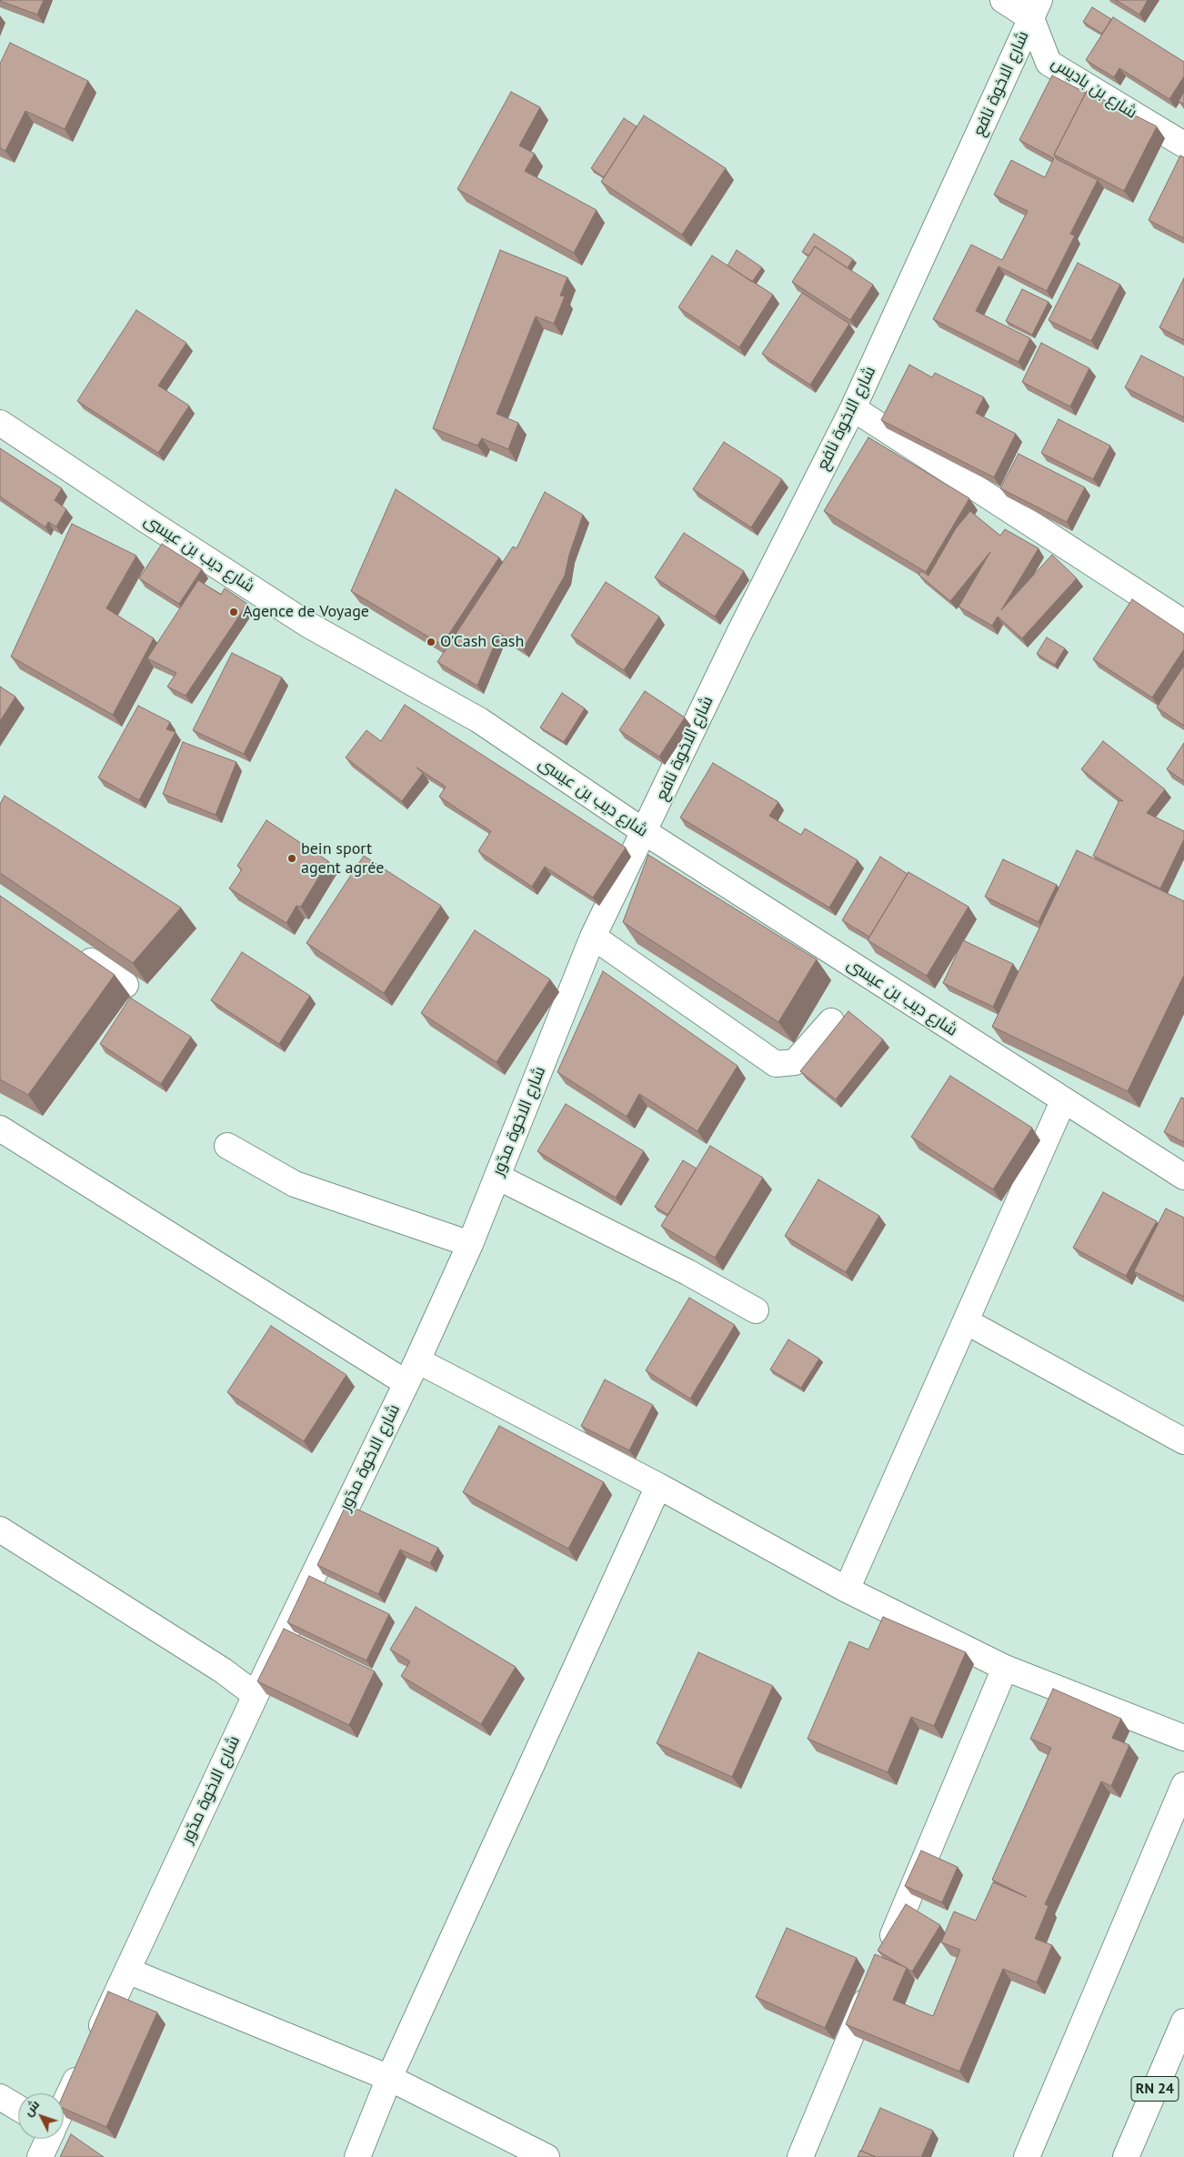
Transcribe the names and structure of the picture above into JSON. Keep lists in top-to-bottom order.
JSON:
{
  "streets": {
    "main road": [
      "شارع الاخوة نافع",
      "شارع بن باديس",
      "شارع ديب بن عيسى",
      "شارع الاخوة مدّور",
      "RN 24"
    ]
  },
  "crossings": [
    ["شارع الاخوة نافع", "شارع بن باديس"],
    ["شارع الاخوة نافع", "شارع ديب بن عيسى"],
    ["شارع الاخوة نافع", "شارع الاخوة مدّور"],
    ["شارع ديب بن عيسى", "شارع الاخوة مدّور"]
  ],
  "places": ["Agence de Voyage", "O'Cash Cash", "bein sport agent agrée"],
  "north": "top left"
}
